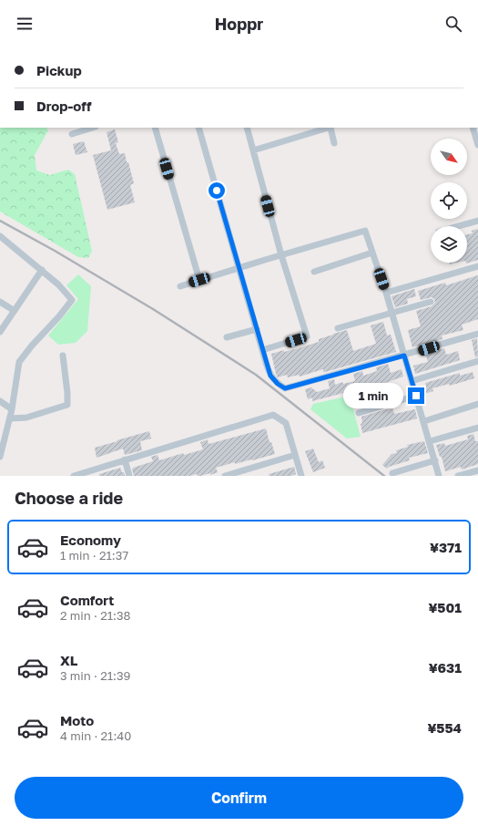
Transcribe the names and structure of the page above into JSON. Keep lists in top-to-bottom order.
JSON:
{
  "north": "bottom right",
  "page": {
    "header": "Hoppr",
    "banner": ["Pickup", "Drop-off"],
    "bubble": "1 min",
    "heading": "Choose a ride",
    "list": [
      {
        "name": "Economy",
        "note": "1 min · 21:37",
        "value": "¥371"
      },
      {
        "name": "Comfort",
        "note": "2 min · 21:38",
        "value": "¥501"
      },
      {
        "name": "XL",
        "note": "3 min · 21:39",
        "value": "¥631"
      },
      {
        "name": "Moto",
        "note": "4 min · 21:40",
        "value": "¥554"
      }
    ],
    "buttons": "Confirm"
  }
}
